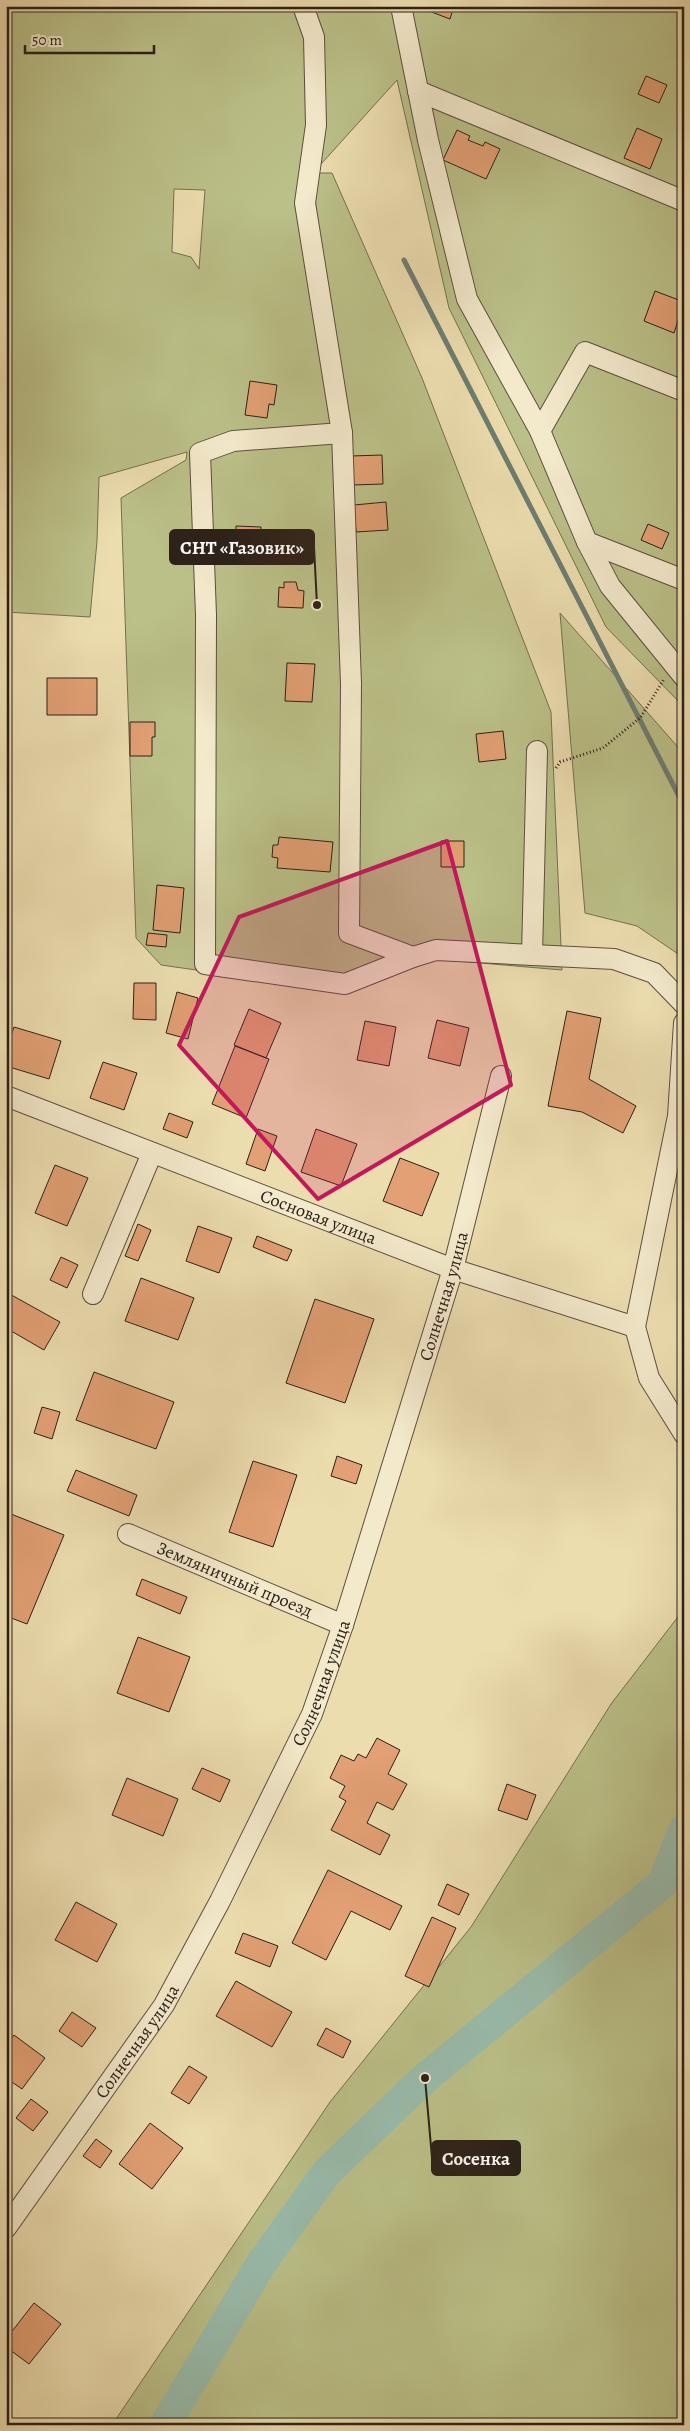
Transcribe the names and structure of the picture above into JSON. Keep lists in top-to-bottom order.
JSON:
{
  "streets": {
    "lane": ["Сосновая улица", "Солнечная улица", "Земляничный проезд"]
  },
  "crossings": [
    ["Сосновая улица", "Солнечная улица"],
    ["Солнечная улица", "Земляничный проезд"]
  ],
  "places": ["СНТ «Газовик»", "Сосенка"],
  "scale_bar": "50 m"
}
